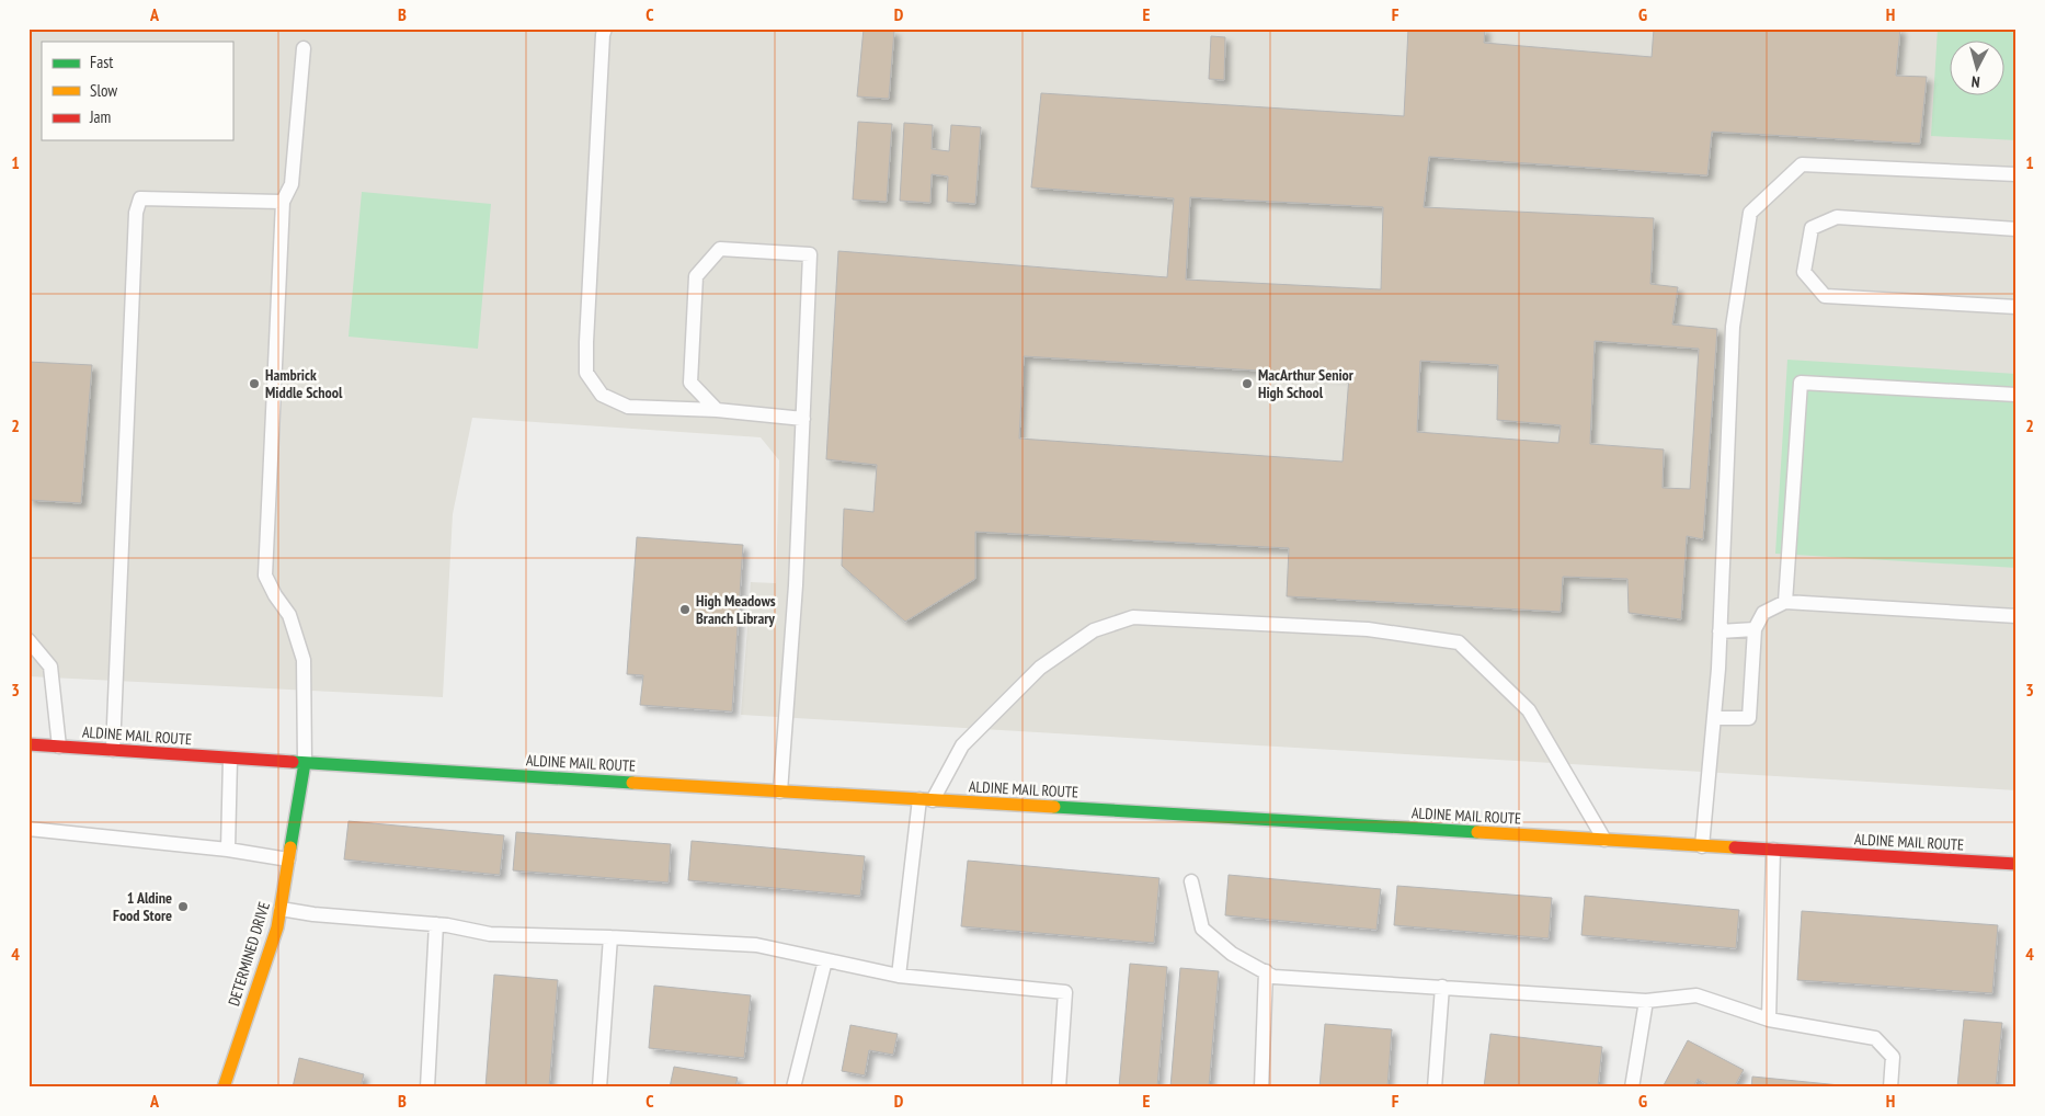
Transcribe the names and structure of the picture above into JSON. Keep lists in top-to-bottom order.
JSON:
{
  "streets": {
    "main road": ["ALDINE MAIL ROUTE", "DETERMINED DRIVE"]
  },
  "crossings": [
    ["ALDINE MAIL ROUTE", "DETERMINED DRIVE"]
  ],
  "places": [
    "Hambrick Middle School",
    "MacArthur Senior High School",
    "High Meadows Branch Library",
    "1 Aldine Food Store"
  ],
  "legend": ["Fast", "Slow", "Jam"],
  "north": "bottom",
  "grid": {
    "columns": [
      "A",
      "B",
      "C",
      "D",
      "E",
      "F",
      "G",
      "H"
    ],
    "rows": [
      "1",
      "2",
      "3",
      "4"
    ]
  }
}
